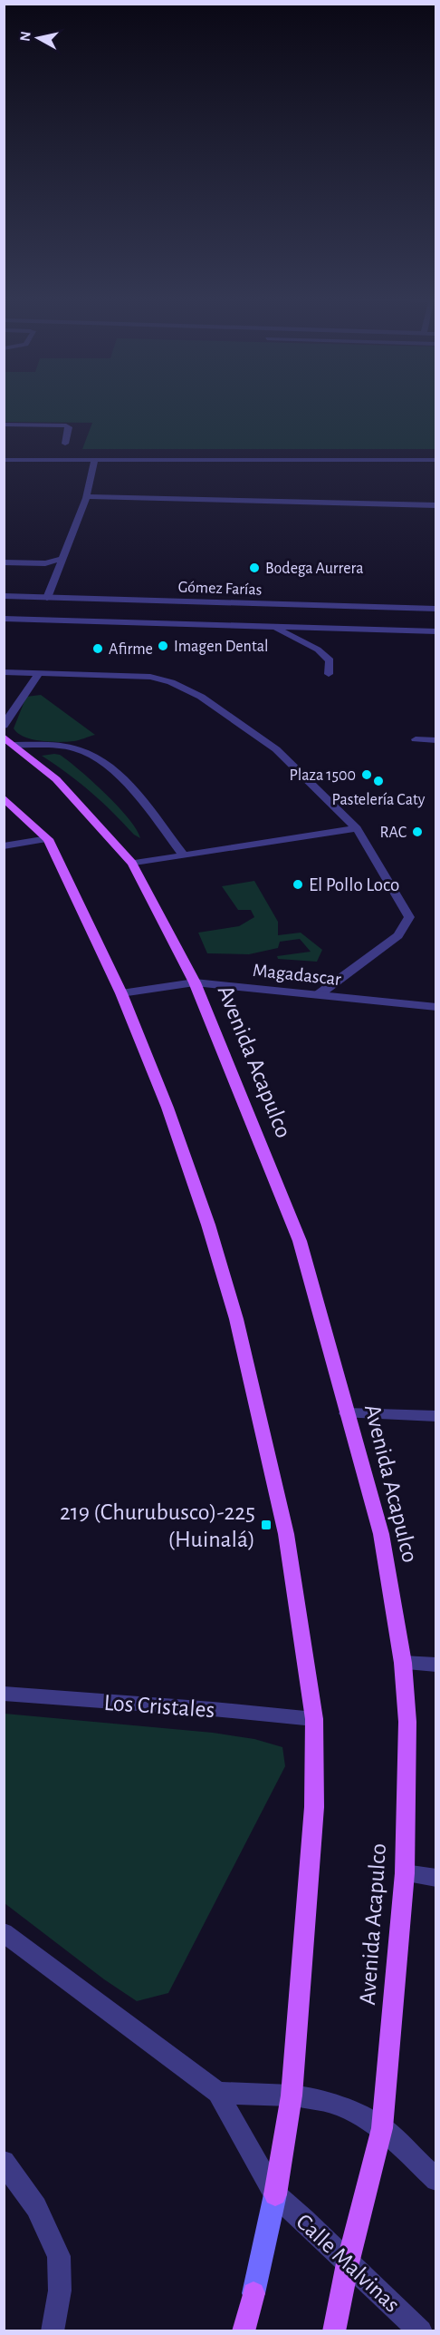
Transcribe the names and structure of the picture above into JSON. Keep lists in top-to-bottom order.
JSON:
{
  "streets": {
    "main road": ["Avenida Acapulco"],
    "street": [
      "Gómez Farías",
      "Magadascar",
      "Los Cristales",
      "Calle Malvinas"
    ]
  },
  "crossings": [
    ["Magadascar", "Avenida Acapulco"],
    ["Avenida Acapulco", "Calle Malvinas"]
  ],
  "places": {
    "other": [
      "Bodega Aurrera",
      "Imagen Dental",
      "Afirme",
      "Plaza 1500",
      "Pastelería Caty",
      "RAC",
      "El Pollo Loco"
    ],
    "transit": ["219 (Churubusco)-225 (Huinalá)"]
  },
  "north": "left"
}
